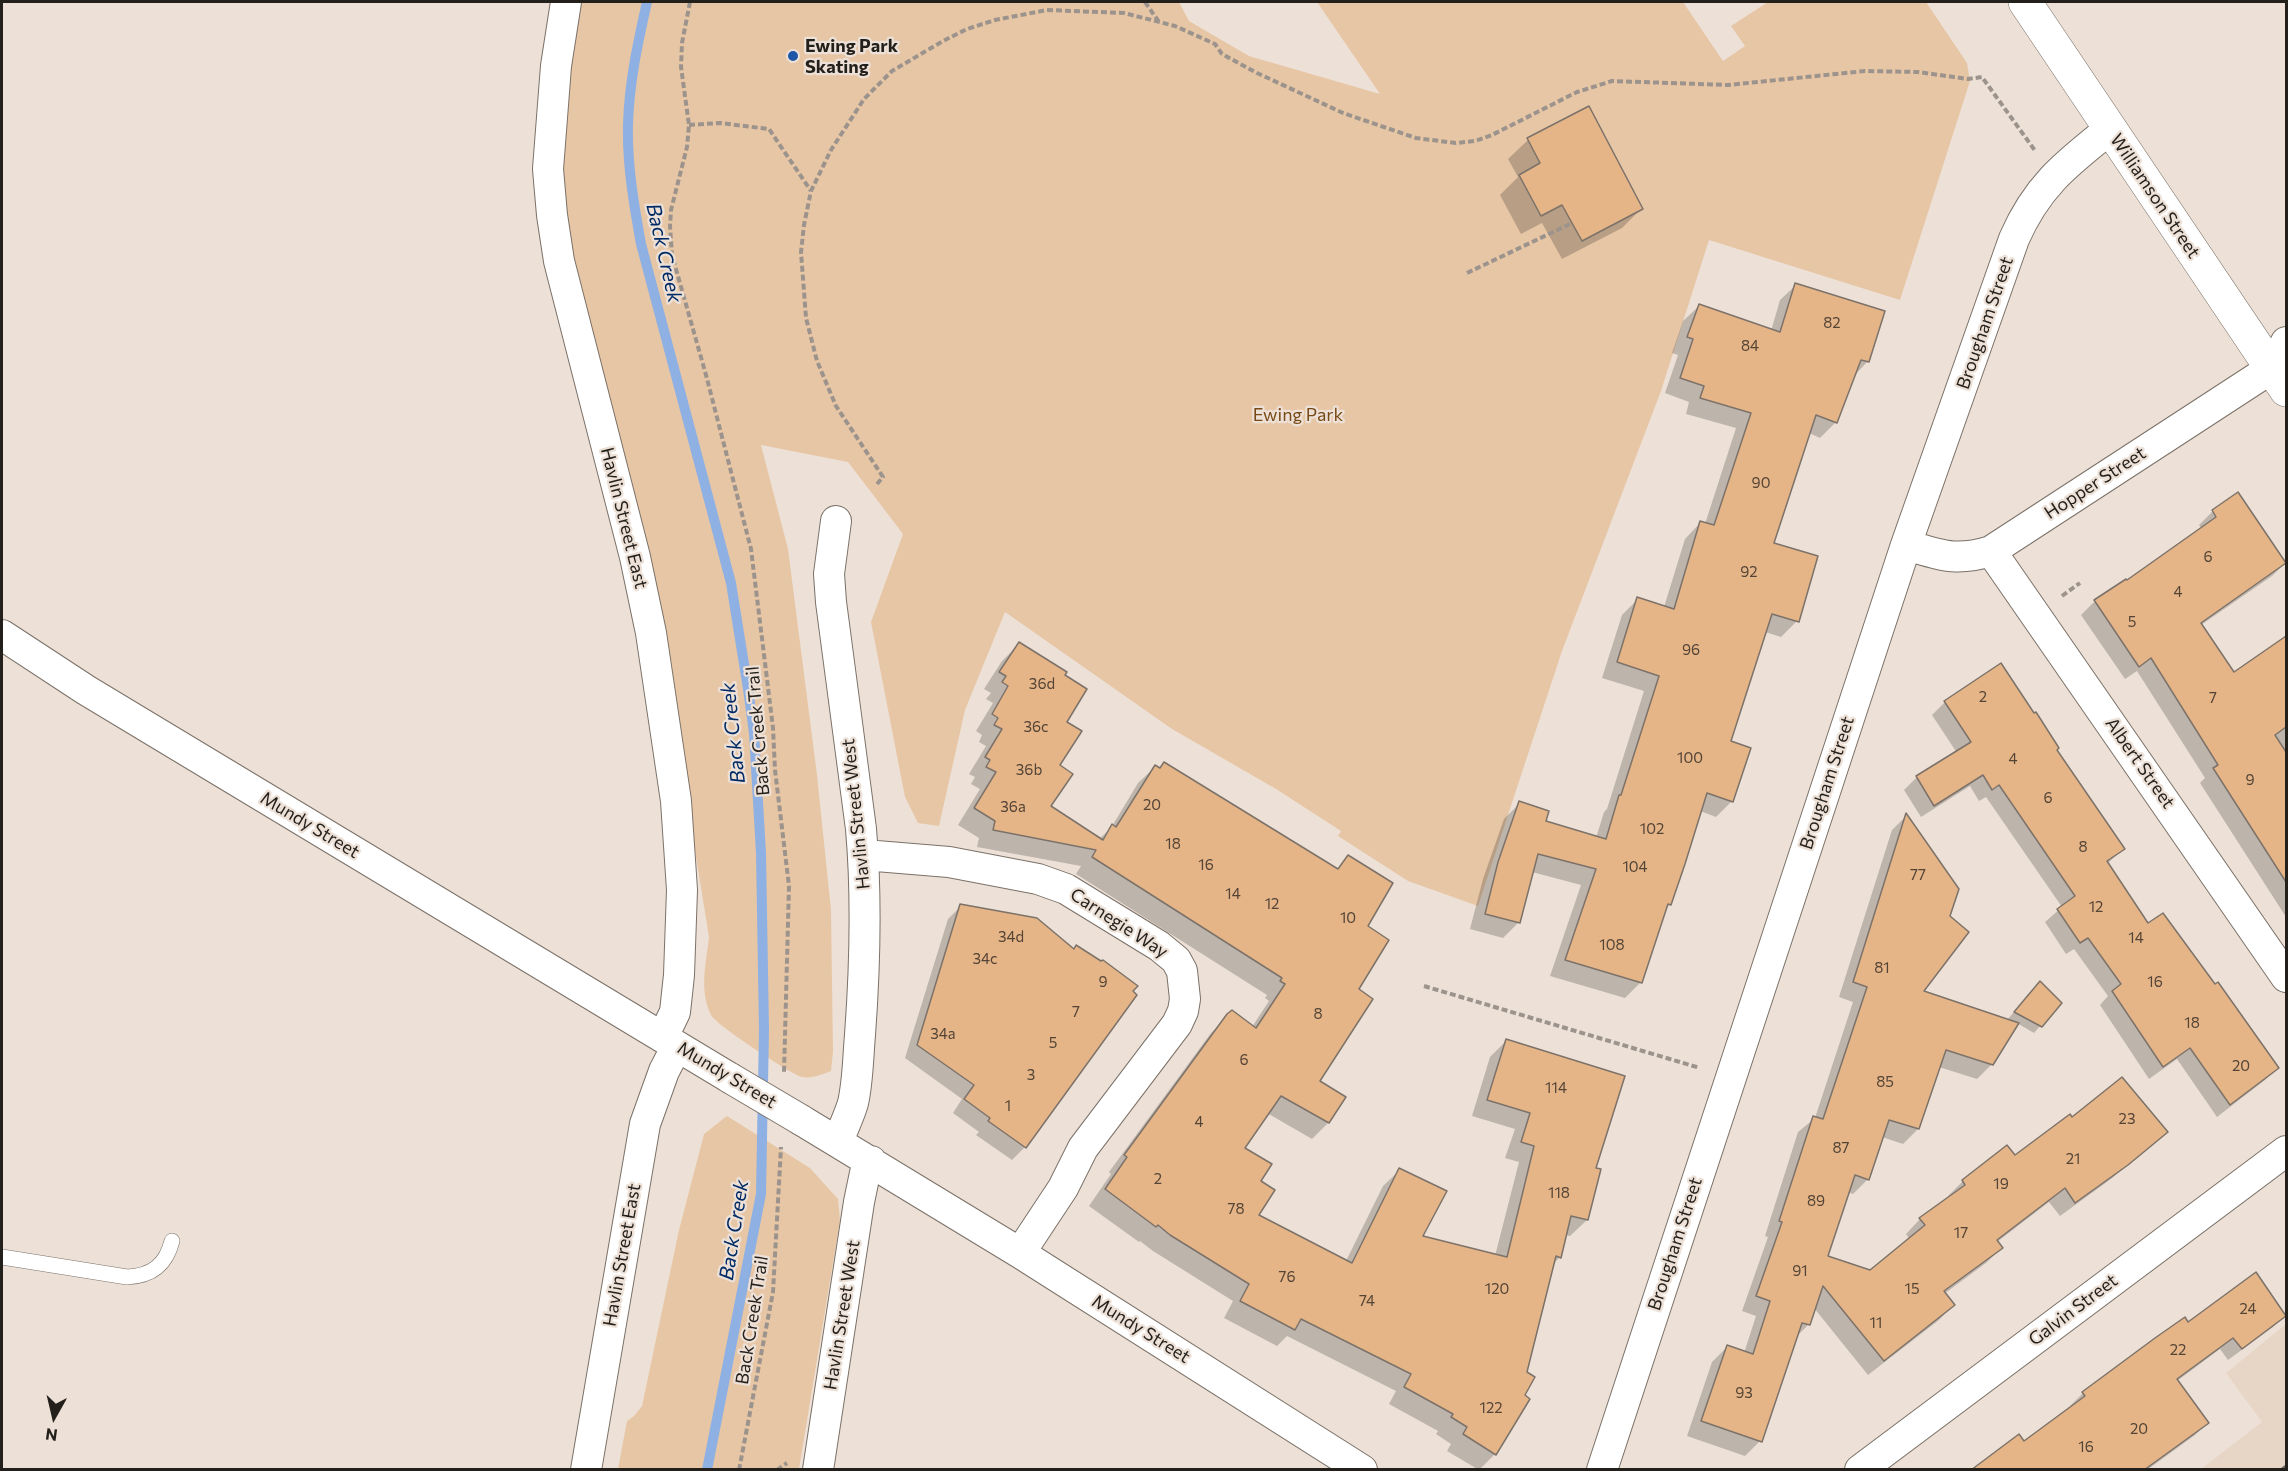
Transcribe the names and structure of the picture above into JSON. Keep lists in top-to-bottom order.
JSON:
{
  "streets": {
    "street": [
      "Williamson Street",
      "Brougham Street",
      "Hopper Street",
      "Havlin Street East",
      "Albert Street",
      "Havlin Street West",
      "Mundy Street",
      "Carnegie Way",
      "Galvin Street"
    ],
    "path": ["Back Creek Trail"]
  },
  "crossings": [
    ["Williamson Street", "Brougham Street"],
    ["Williamson Street", "Hopper Street"],
    ["Brougham Street", "Hopper Street"],
    ["Hopper Street", "Albert Street"],
    ["Havlin Street East", "Mundy Street"],
    ["Back Creek Trail", "Mundy Street"],
    ["Havlin Street West", "Mundy Street"],
    ["Havlin Street West", "Carnegie Way"],
    ["Mundy Street", "Carnegie Way"]
  ],
  "water": ["Back Creek"],
  "parks": ["Ewing Park"],
  "places": ["Ewing Park Skating"],
  "house_numbers": [
    "82",
    "84",
    "90",
    "6",
    "92",
    "4",
    "5",
    "96",
    "36d",
    "2",
    "7",
    "36c",
    "100",
    "4",
    "36b",
    "9",
    "6",
    "20",
    "36a",
    "102",
    "18",
    "8",
    "16",
    "104",
    "77",
    "14",
    "12",
    "12",
    "10",
    "34d",
    "14",
    "108",
    "34c",
    "81",
    "9",
    "16",
    "7",
    "8",
    "18",
    "34a",
    "5",
    "6",
    "20",
    "3",
    "85",
    "114",
    "1",
    "23",
    "4",
    "87",
    "21",
    "2",
    "19",
    "118",
    "89",
    "78",
    "17",
    "91",
    "76",
    "120",
    "15",
    "74",
    "24",
    "11",
    "22",
    "93",
    "122",
    "20",
    "16"
  ],
  "north": "bottom"
}
